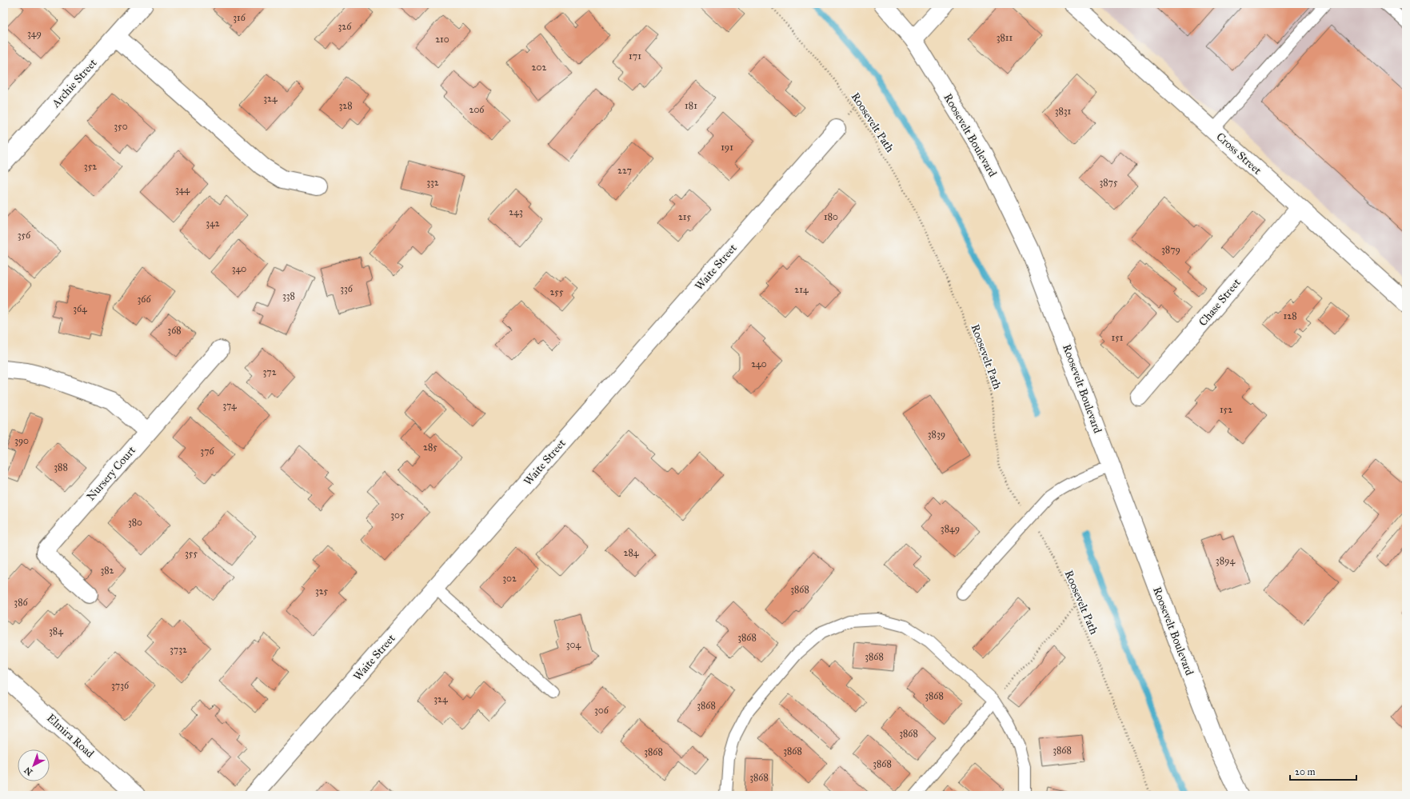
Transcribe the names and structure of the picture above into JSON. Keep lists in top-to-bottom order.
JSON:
{
  "streets": {
    "street": [
      "Archie Street",
      "Roosevelt Boulevard",
      "Cross Street",
      "Waite Street",
      "Chase Street",
      "Nursery Court",
      "Elmira Road"
    ],
    "path": ["Roosevelt Path"]
  },
  "crossings": [
    ["Cross Street", "Chase Street"]
  ],
  "house_numbers": [
    "316",
    "326",
    "349",
    "3811",
    "210",
    "171",
    "202",
    "324",
    "328",
    "181",
    "206",
    "3831",
    "350",
    "191",
    "352",
    "227",
    "332",
    "3875",
    "344",
    "243",
    "215",
    "180",
    "342",
    "356",
    "3879",
    "340",
    "336",
    "214",
    "255",
    "338",
    "366",
    "364",
    "128",
    "368",
    "151",
    "240",
    "372",
    "374",
    "152",
    "3839",
    "390",
    "285",
    "376",
    "388",
    "305",
    "380",
    "3849",
    "284",
    "355",
    "3894",
    "382",
    "302",
    "3868",
    "325",
    "386",
    "384",
    "3868",
    "304",
    "3732",
    "3868",
    "3736",
    "3868",
    "324",
    "3868",
    "306",
    "3868",
    "3868",
    "3868",
    "3868",
    "3868",
    "3868"
  ],
  "scale_bar": "20 m",
  "north": "bottom left"
}
